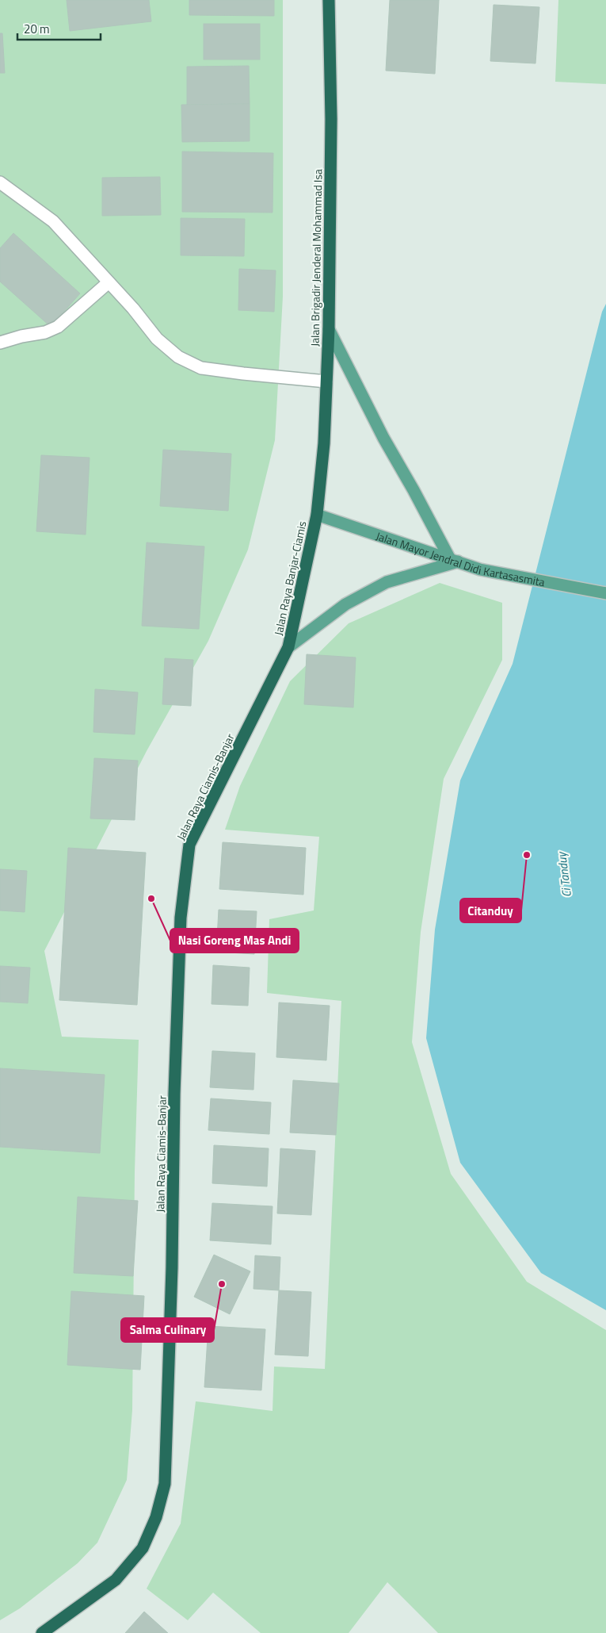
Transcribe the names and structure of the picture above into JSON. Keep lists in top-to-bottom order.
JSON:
{
  "streets": {
    "highway": ["Jalan Brigadir Jenderal Mohammad Isa", "Jalan Raya Banjar-Ciamis", "Jalan Raya Ciamis-Banjar"],
    "main road": ["Jalan Mayor Jendral Didi Kartasasmita"]
  },
  "crossings": [
    ["Jalan Brigadir Jenderal Mohammad Isa", "Jalan Mayor Jendral Didi Kartasasmita"],
    ["Jalan Brigadir Jenderal Mohammad Isa", "Jalan Raya Banjar-Ciamis"],
    ["Jalan Mayor Jendral Didi Kartasasmita", "Jalan Raya Banjar-Ciamis"],
    ["Jalan Raya Banjar-Ciamis", "Jalan Raya Ciamis-Banjar"]
  ],
  "water": ["Ci Tanduy"],
  "places": ["Citanduy", "Nasi Goreng Mas Andi", "Salma Culinary"],
  "scale_bar": "20 m"
}
